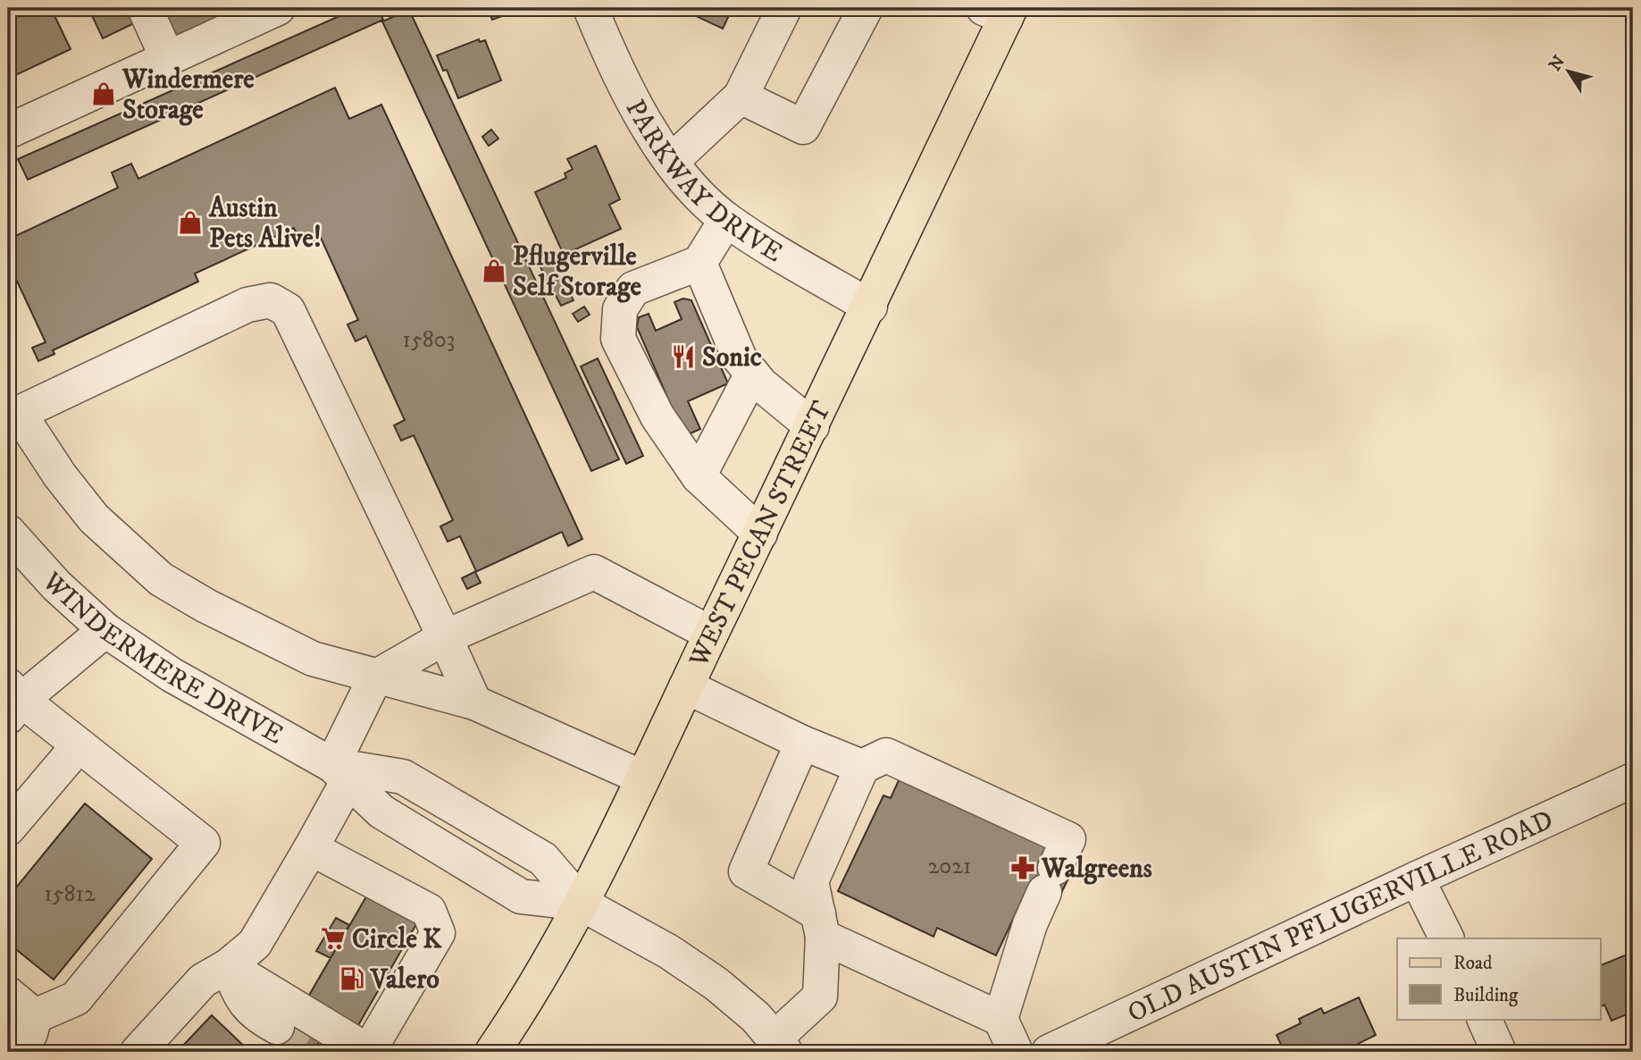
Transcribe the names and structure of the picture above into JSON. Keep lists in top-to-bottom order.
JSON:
{
  "streets": {
    "main road": ["WEST PECAN STREET"],
    "street": ["PARKWAY DRIVE", "WINDERMERE DRIVE", "OLD AUSTIN PFLUGERVILLE ROAD"]
  },
  "crossings": [
    ["PARKWAY DRIVE", "WEST PECAN STREET"],
    ["WEST PECAN STREET", "WINDERMERE DRIVE"]
  ],
  "places": {
    "shop": ["Windermere Storage", "Austin Pets Alive!", "Pflugerville Self Storage"],
    "restaurant": ["Sonic"],
    "pharmacy": ["Walgreens"],
    "supermarket": ["Circle K"],
    "fuel station": ["Valero"]
  },
  "house_numbers": ["15803", "2021", "15812"],
  "legend": ["Road", "Building"],
  "north": "top left"
}
